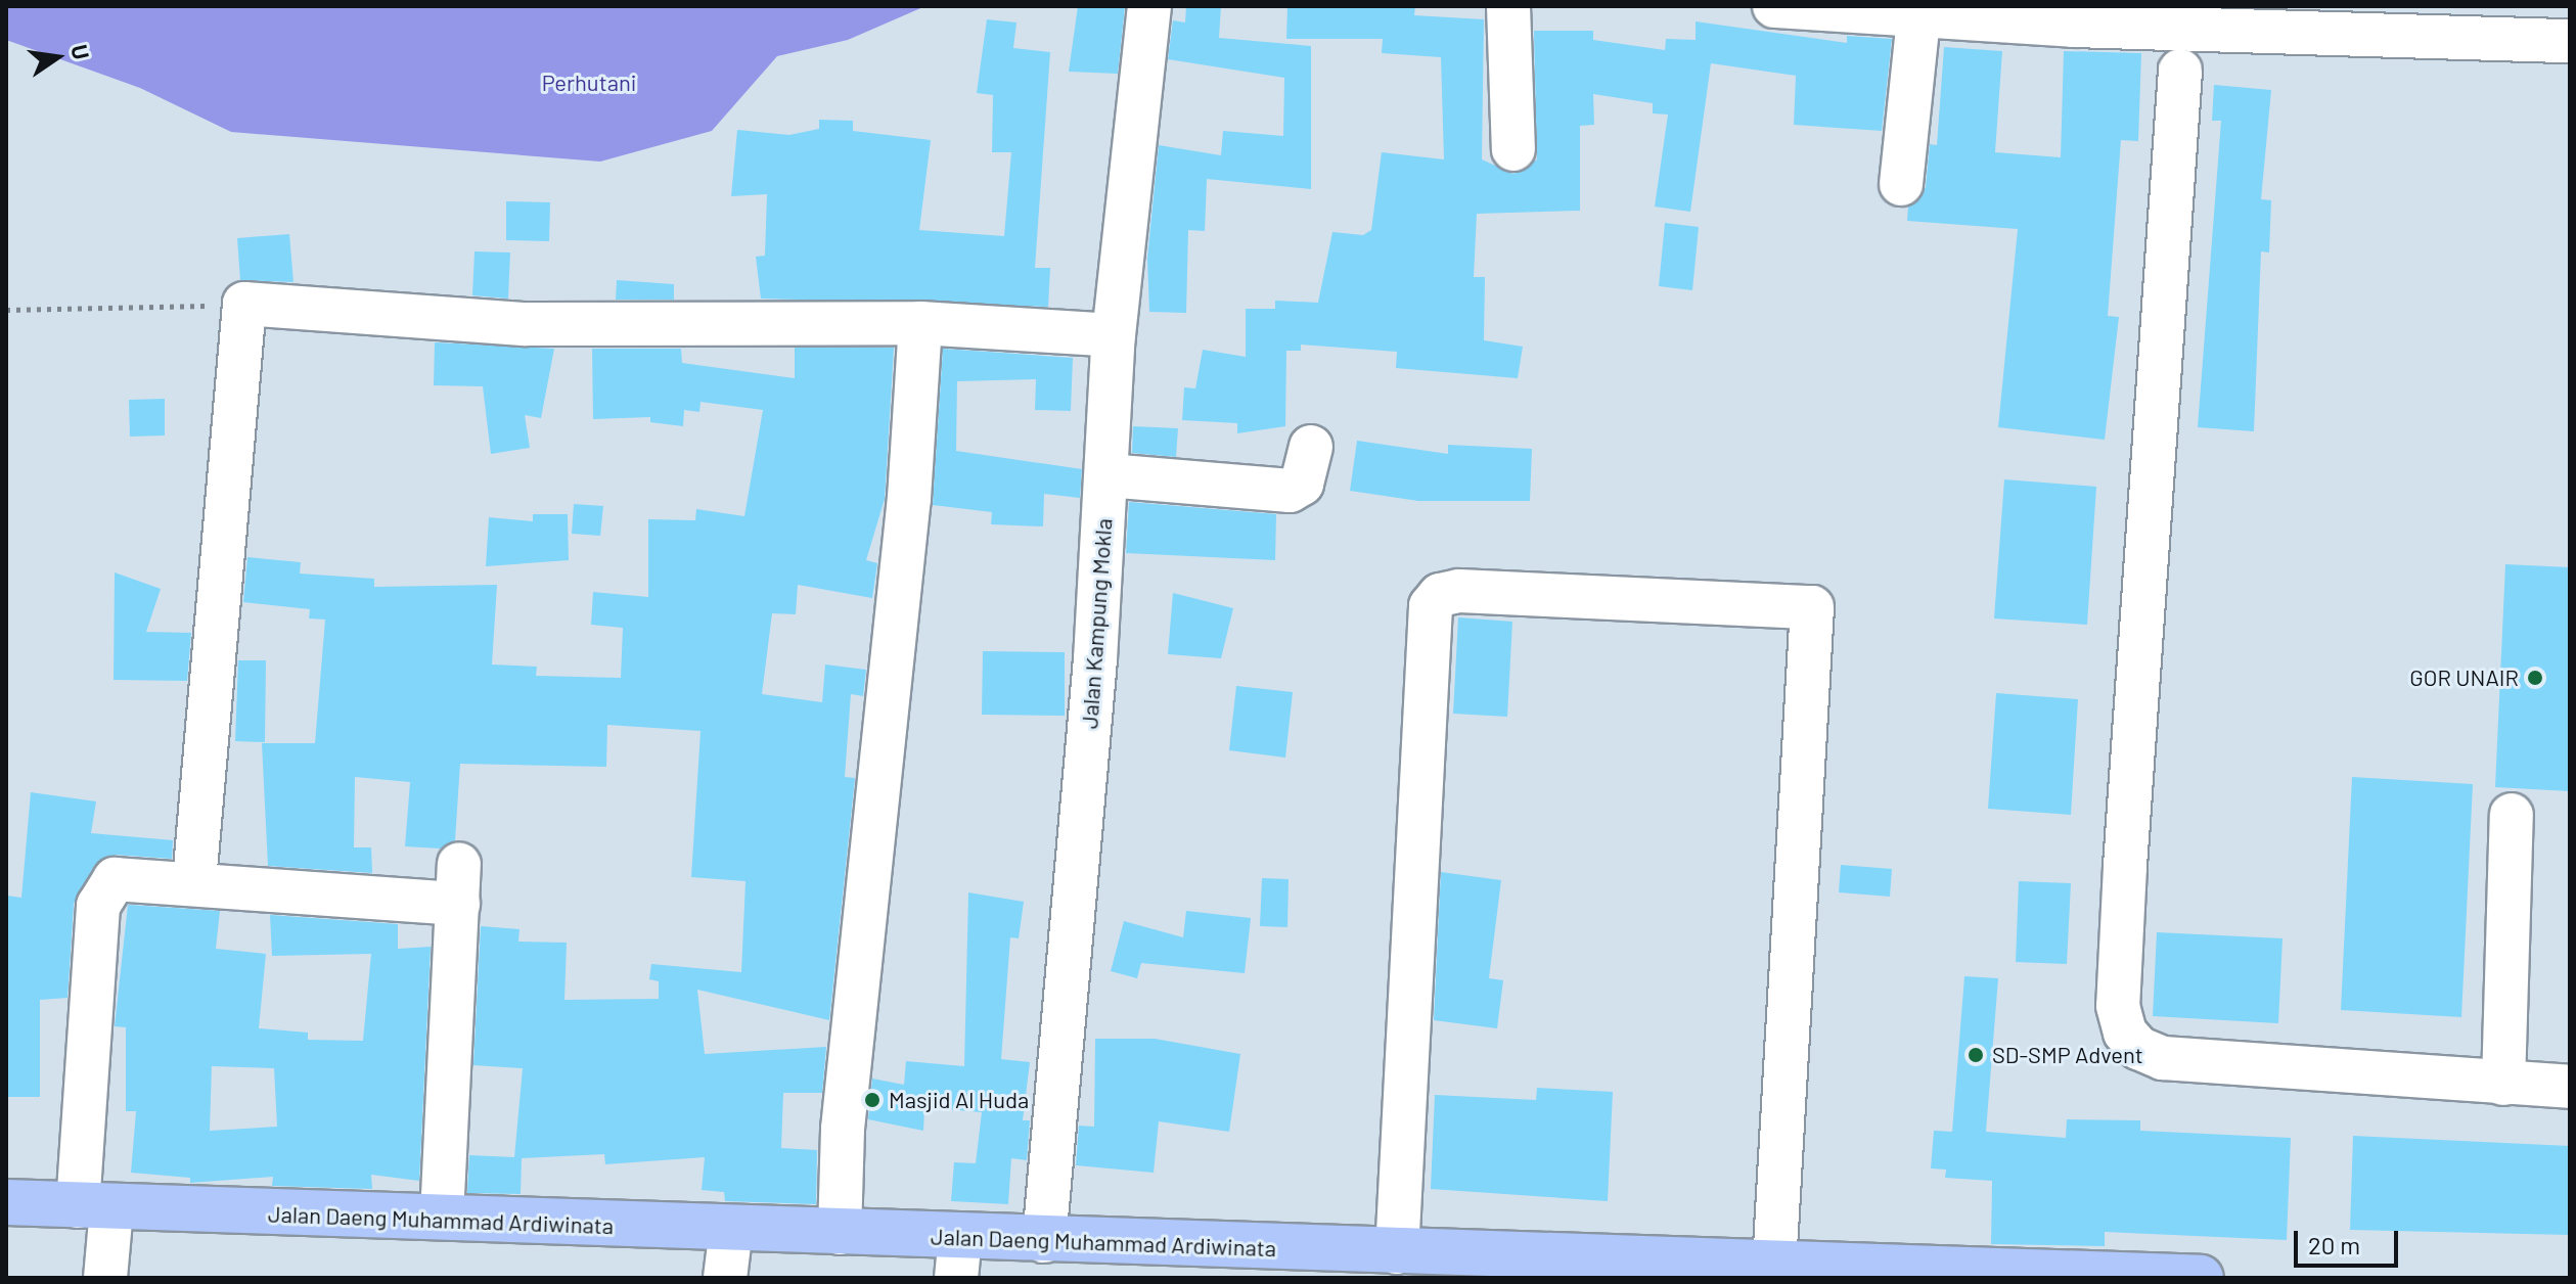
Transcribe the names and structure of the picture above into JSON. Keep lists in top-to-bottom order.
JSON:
{
  "streets": {
    "main road": ["Jalan Daeng Muhammad Ardiwinata"],
    "street": ["Jalan Kampung Mokla"]
  },
  "crossings": [
    ["Jalan Kampung Mokla", "Jalan Daeng Muhammad Ardiwinata"]
  ],
  "parks": ["Perhutani"],
  "places": ["GOR UNAIR", "SD-SMP Advent", "Masjid Al Huda"],
  "scale_bar": "20 m",
  "north": "right"
}
